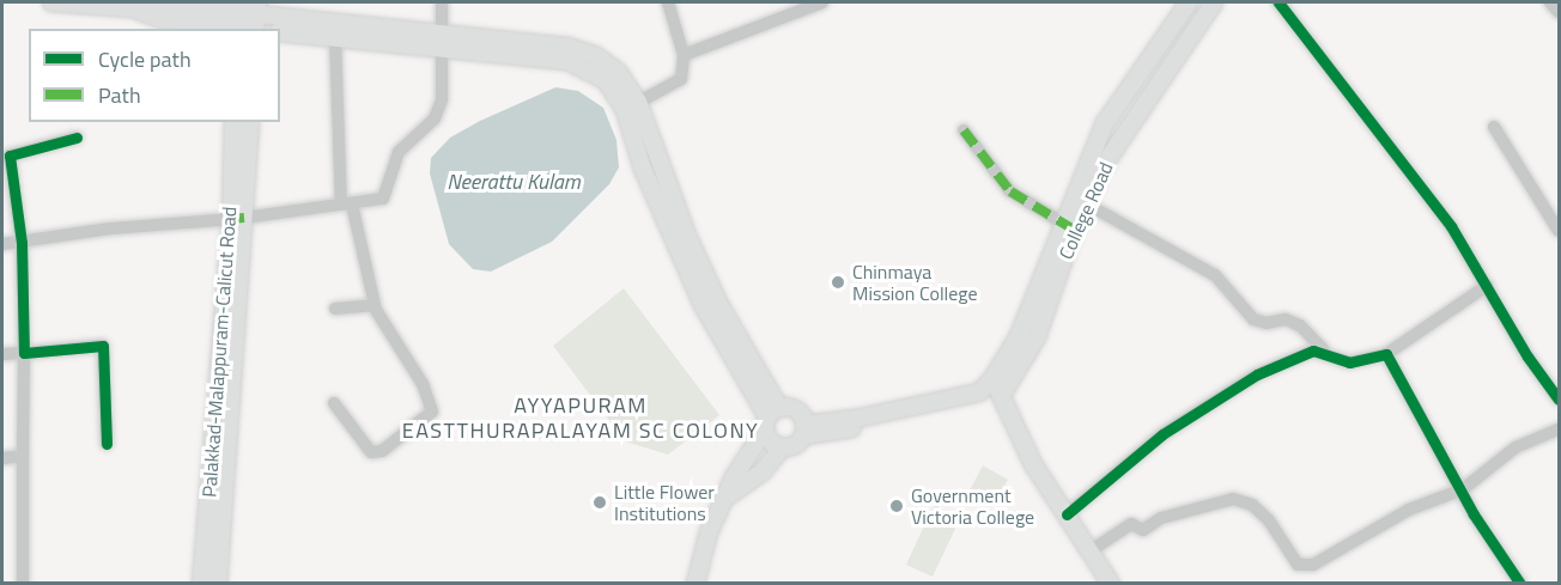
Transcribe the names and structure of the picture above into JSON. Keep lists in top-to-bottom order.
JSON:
{
  "streets": {
    "highway": ["Palakkad-Malappuram-Calicut Road"],
    "main road": ["College Road"]
  },
  "districts": ["AYYAPURAM EASTTHURAPALAYAM SC COLONY"],
  "water": ["Neerattu Kulam"],
  "places": ["Chinmaya Mission College", "Little Flower Institutions", "Government Victoria College"],
  "legend": ["Cycle path", "Path"]
}
